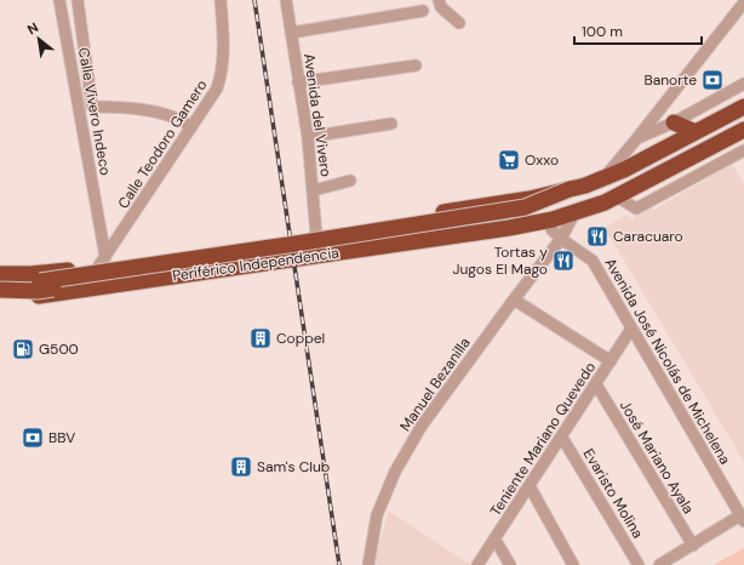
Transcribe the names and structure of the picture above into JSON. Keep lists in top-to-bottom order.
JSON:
{
  "streets": {
    "highway": ["Periférico Independencia"],
    "street": [
      "Calle Vivero Indeco",
      "Avenida del Vivero",
      "Calle Teodoro Gamero",
      "Avenida José Nicolás de Michelena",
      "Manuel Bezanilla",
      "Teniente Mariano Quevedo",
      "José Mariano Ayala",
      "Evaristo Molina"
    ]
  },
  "crossings": [
    ["Calle Vivero Indeco", "Calle Teodoro Gamero"],
    ["Calle Vivero Indeco", "Periférico Independencia"],
    ["Avenida del Vivero", "Periférico Independencia"],
    ["Calle Teodoro Gamero", "Periférico Independencia"],
    ["Periférico Independencia", "Avenida José Nicolás de Michelena"],
    ["Avenida José Nicolás de Michelena", "Manuel Bezanilla"],
    ["Avenida José Nicolás de Michelena", "Teniente Mariano Quevedo"],
    ["Teniente Mariano Quevedo", "José Mariano Ayala"],
    ["Teniente Mariano Quevedo", "Evaristo Molina"]
  ],
  "places": {
    "bank": ["Banorte", "BBV"],
    "supermarket": ["Oxxo"],
    "restaurant": ["Caracuaro", "Tortas y Jugos El Mago"],
    "building": ["Coppel", "Sam's Club"],
    "fuel station": ["G500"]
  },
  "scale_bar": "100 m",
  "north": "top left"
}
